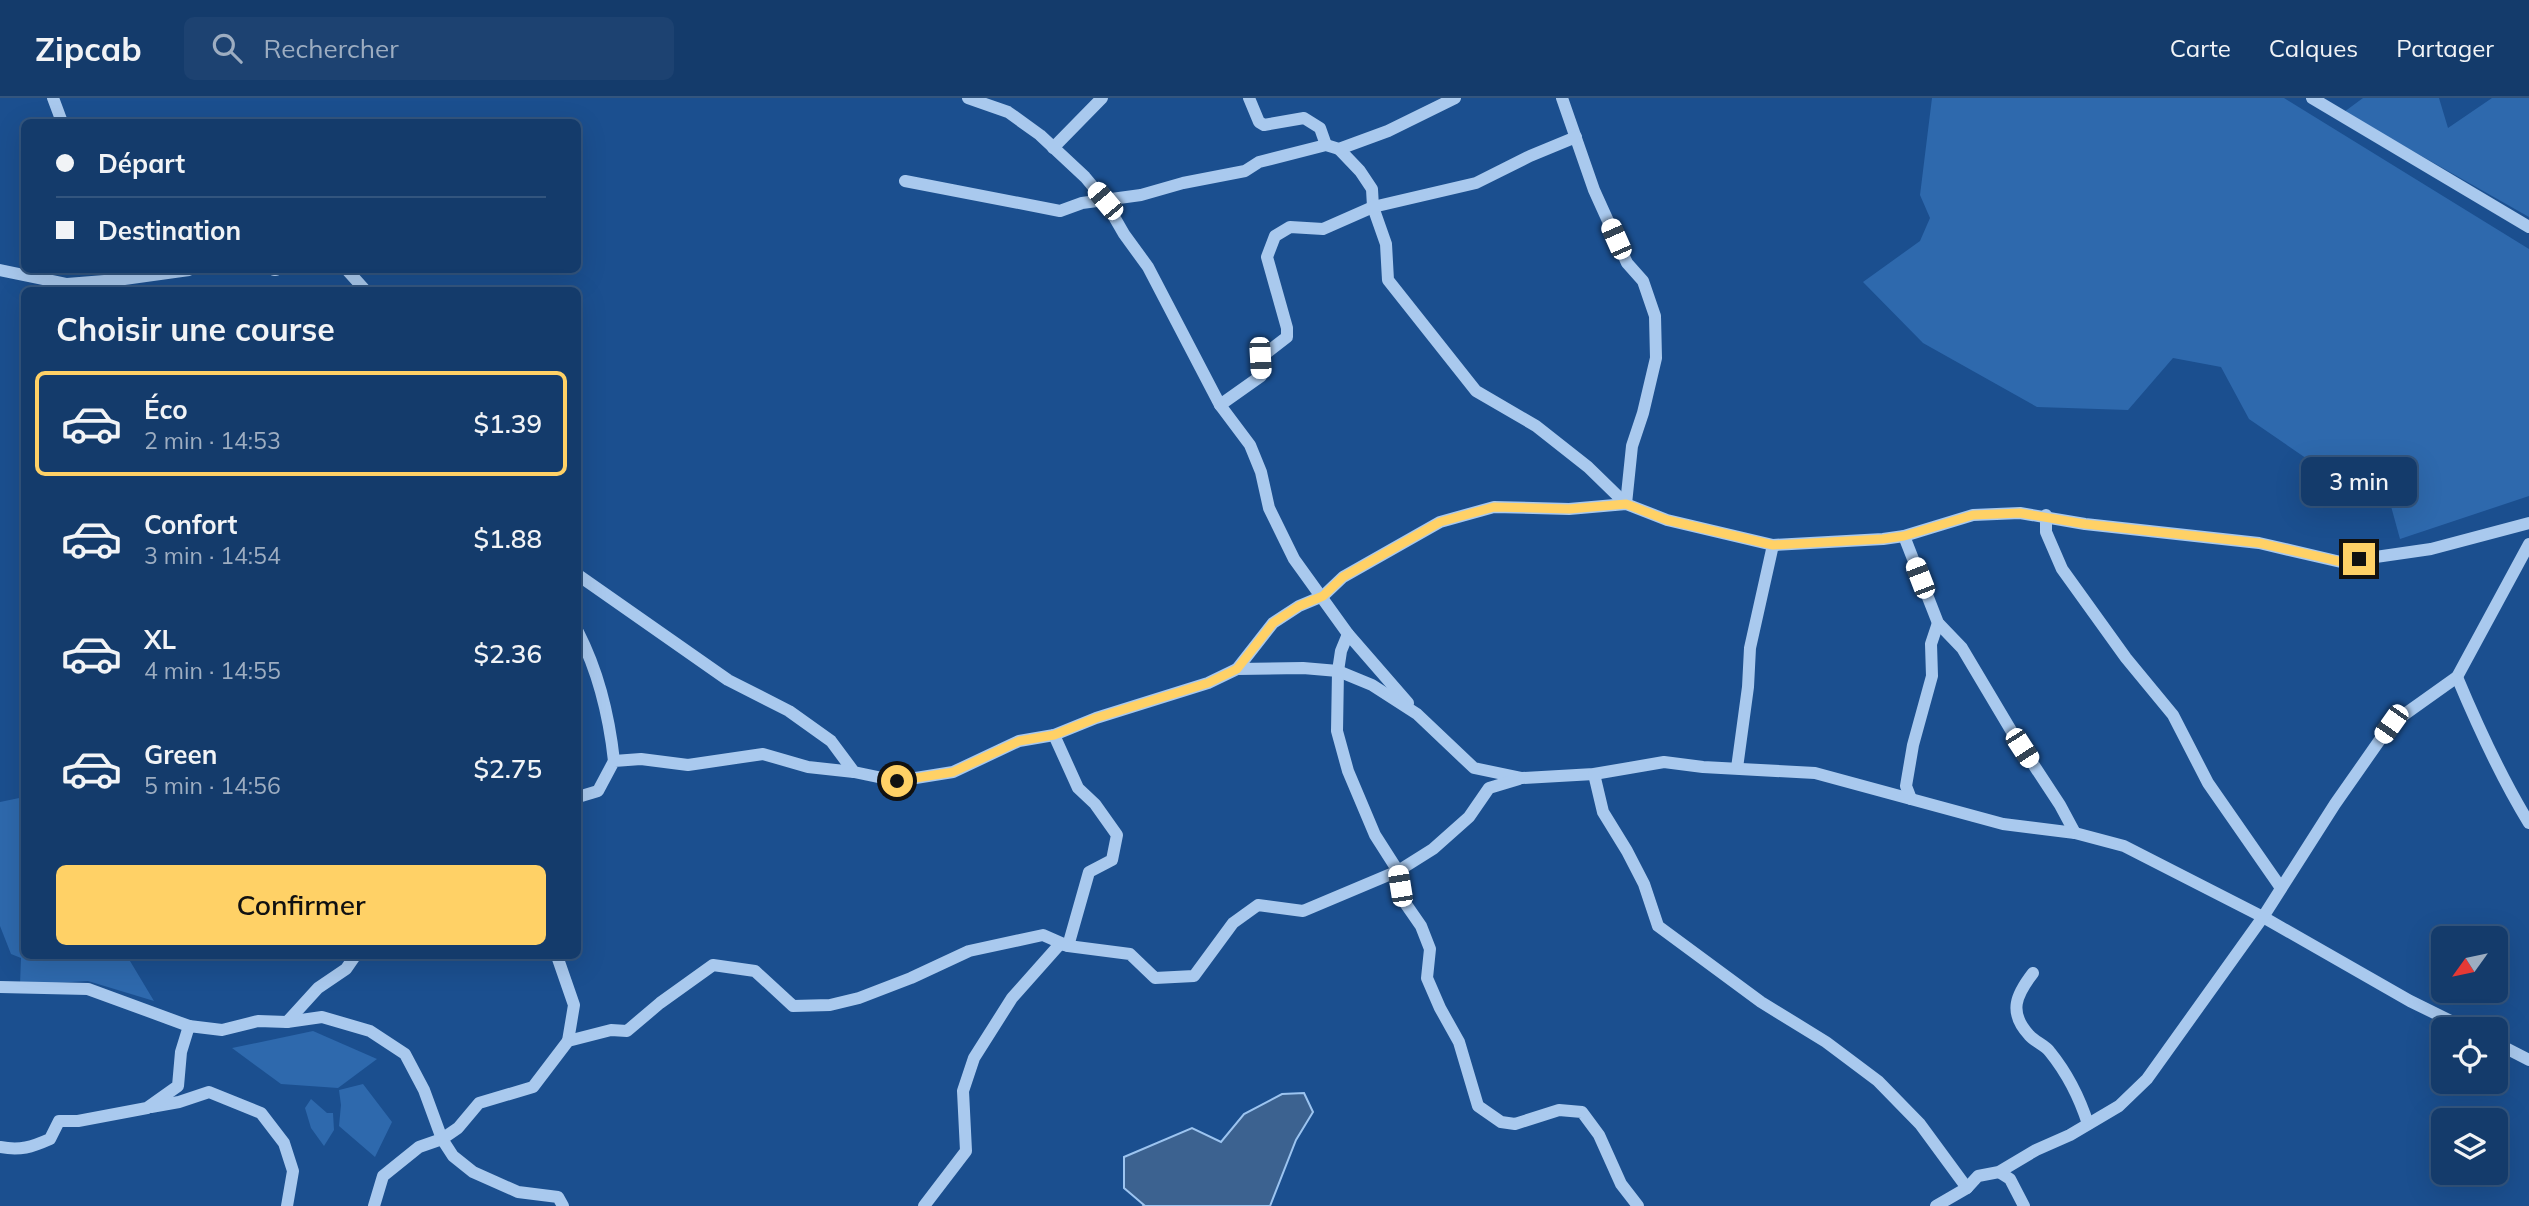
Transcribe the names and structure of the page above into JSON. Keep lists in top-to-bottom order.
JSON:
{
  "north": "bottom left",
  "page": {
    "header": "Zipcab",
    "search": "Rechercher",
    "nav": ["Carte", "Calques", "Partager"],
    "banner": ["Départ", "Destination"],
    "heading": "Choisir une course",
    "list": [
      {
        "name": "Éco",
        "note": "2 min · 14:53",
        "value": "$1.39"
      },
      {
        "name": "Confort",
        "note": "3 min · 14:54",
        "value": "$1.88"
      },
      {
        "name": "XL",
        "note": "4 min · 14:55",
        "value": "$2.36"
      },
      {
        "name": "Green",
        "note": "5 min · 14:56",
        "value": "$2.75"
      }
    ],
    "bubble": "3 min",
    "buttons": "Confirmer"
  }
}
